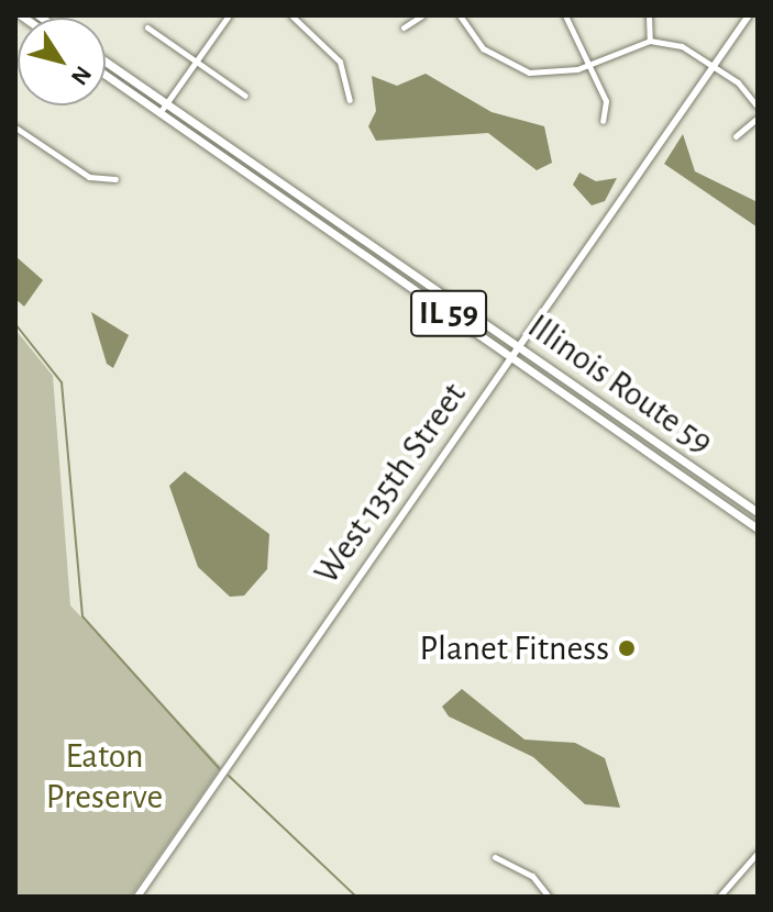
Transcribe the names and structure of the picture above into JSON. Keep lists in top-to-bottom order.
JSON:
{
  "streets": {
    "main road": ["IL 59", "Illinois Route 59"],
    "street": ["West 135th Street"]
  },
  "crossings": [
    ["IL 59", "Illinois Route 59"],
    ["Illinois Route 59", "West 135th Street"]
  ],
  "parks": ["Eaton Preserve"],
  "places": ["Planet Fitness"],
  "north": "bottom right"
}
